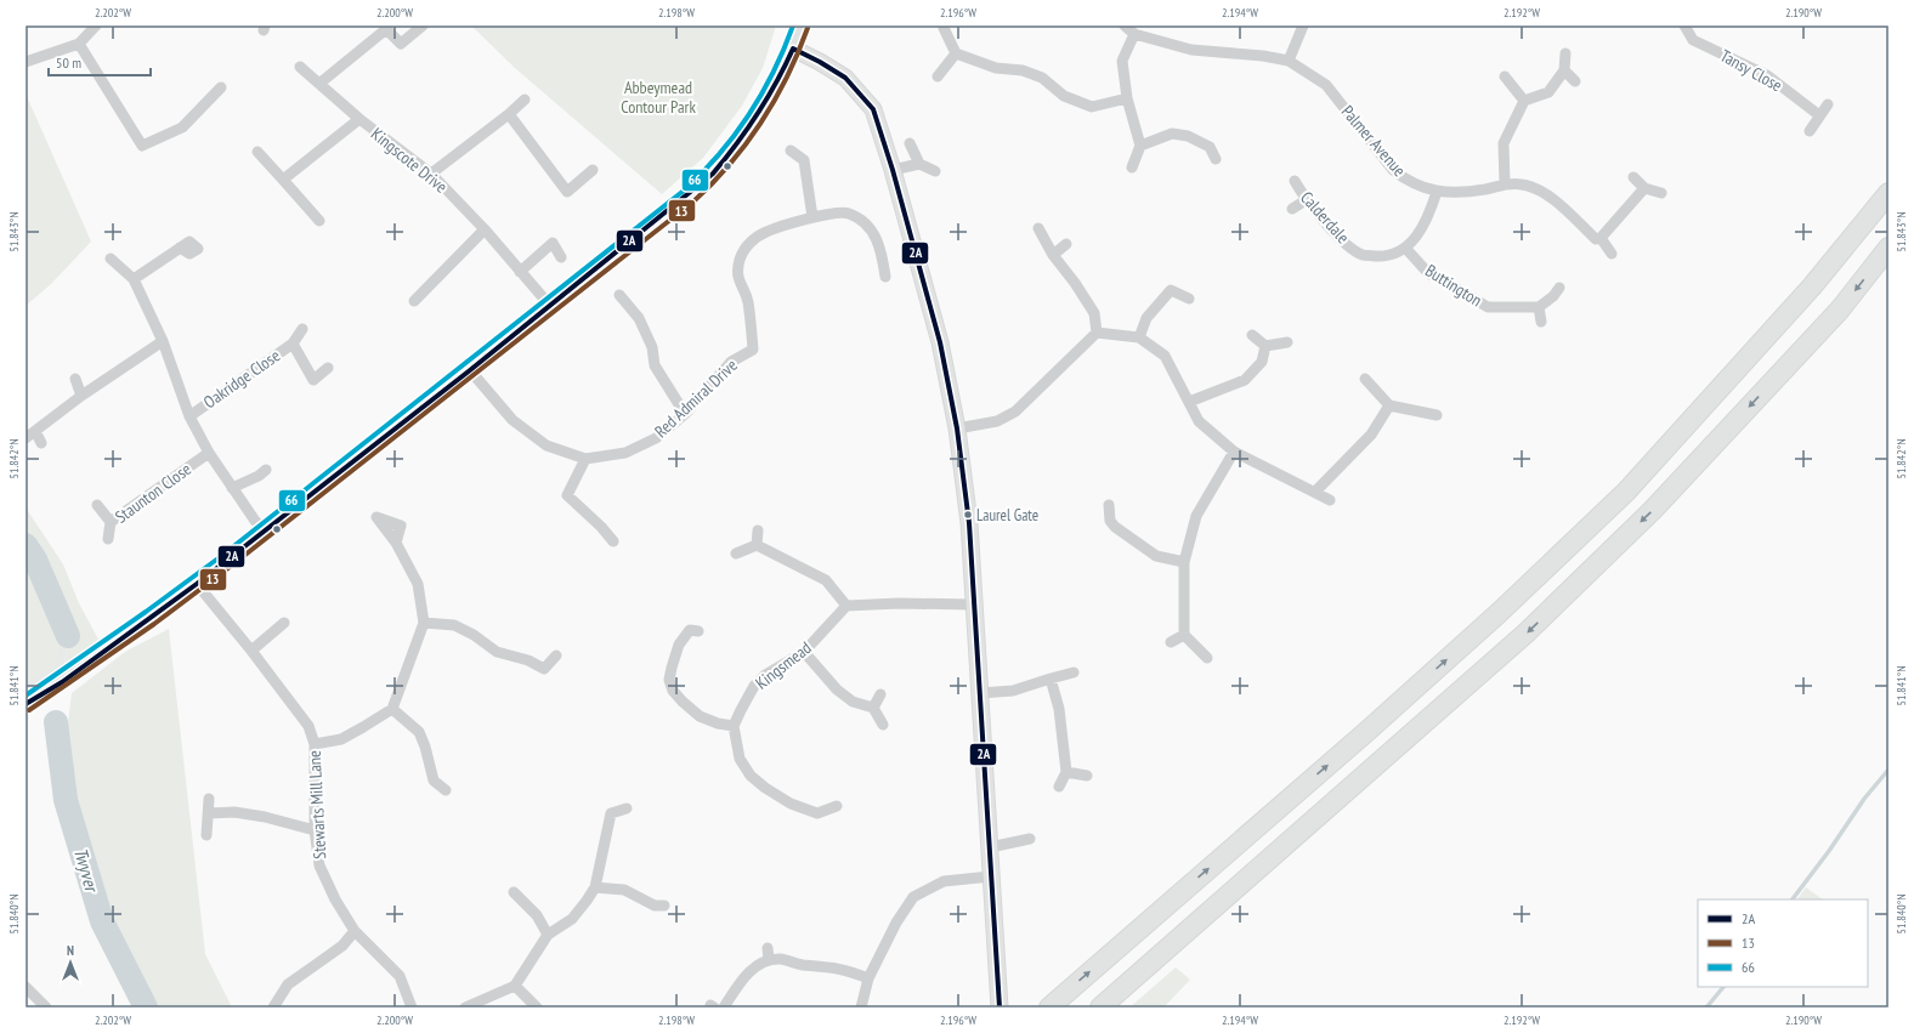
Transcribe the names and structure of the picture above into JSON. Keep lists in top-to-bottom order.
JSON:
{
  "streets": {
    "street": [
      "Tansy Close",
      "Palmer Avenue",
      "Kingscote Drive",
      "Calderdale",
      "Buttington",
      "Oakridge Close",
      "Red Admiral Drive",
      "Staunton Close",
      "Kingsmead",
      "Stewarts Mill Lane"
    ]
  },
  "crossings": [
    ["Palmer Avenue", "Calderdale"],
    ["Calderdale", "Buttington"]
  ],
  "water": ["Twyver"],
  "parks": ["Abbeymead Contour Park"],
  "places": ["Laurel Gate"],
  "lines": ["transit line 66", "transit line 13", "transit line 2A"],
  "legend": ["2A", "13", "66"],
  "scale_bar": "50 m",
  "north": "top",
  "coordinates": [
    "2.202°W",
    "2.200°W",
    "2.198°W",
    "2.196°W",
    "2.194°W",
    "2.192°W",
    "2.190°W",
    "51.843°N",
    "51.842°N",
    "51.841°N",
    "51.840°N"
  ]
}
